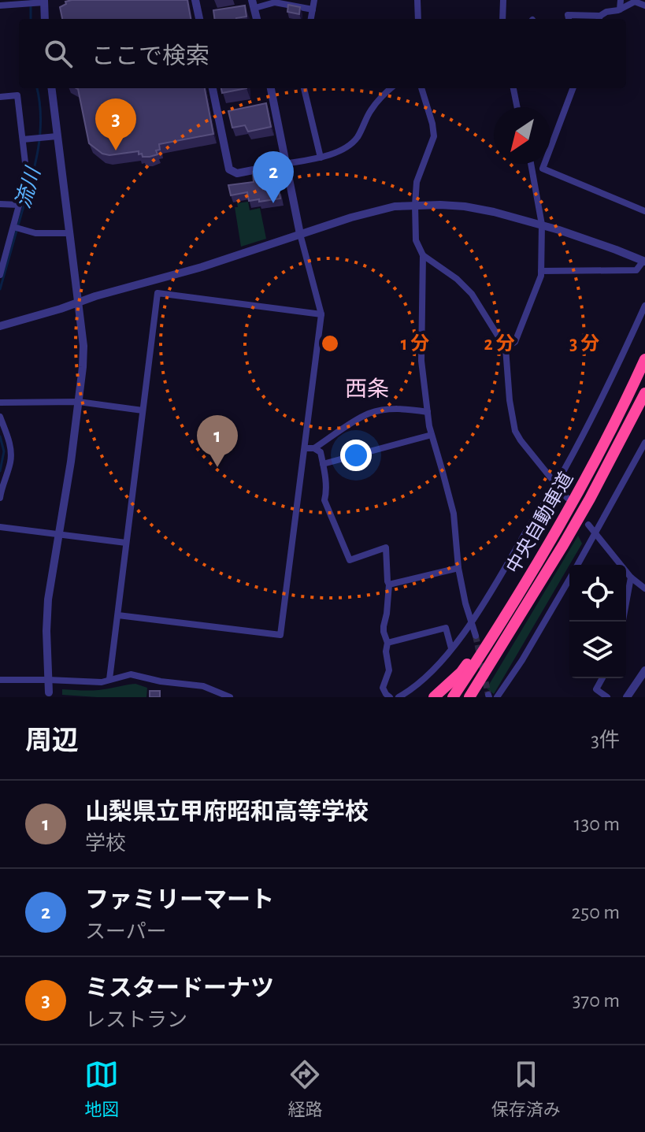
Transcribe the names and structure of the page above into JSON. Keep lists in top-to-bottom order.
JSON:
{
  "streets": {
    "highway": ["中央自動車道"]
  },
  "districts": ["西条"],
  "water": ["流川"],
  "north": "bottom left",
  "page": {
    "search": "ここで検索",
    "pins": ["3", "2", "1"],
    "heading": ["周辺", "3件"],
    "list": [
      {
        "mark": "1",
        "name": "山梨県立甲府昭和高等学校",
        "note": "学校",
        "value": "130 m"
      },
      {
        "mark": "2",
        "name": "ファミリーマート",
        "note": "スーパー",
        "value": "250 m"
      },
      {
        "mark": "3",
        "name": "ミスタードーナツ",
        "note": "レストラン",
        "value": "370 m"
      }
    ],
    "nav": ["地図", "経路", "保存済み"]
  },
  "rings": ["1 分", "2 分", "3 分"]
}
